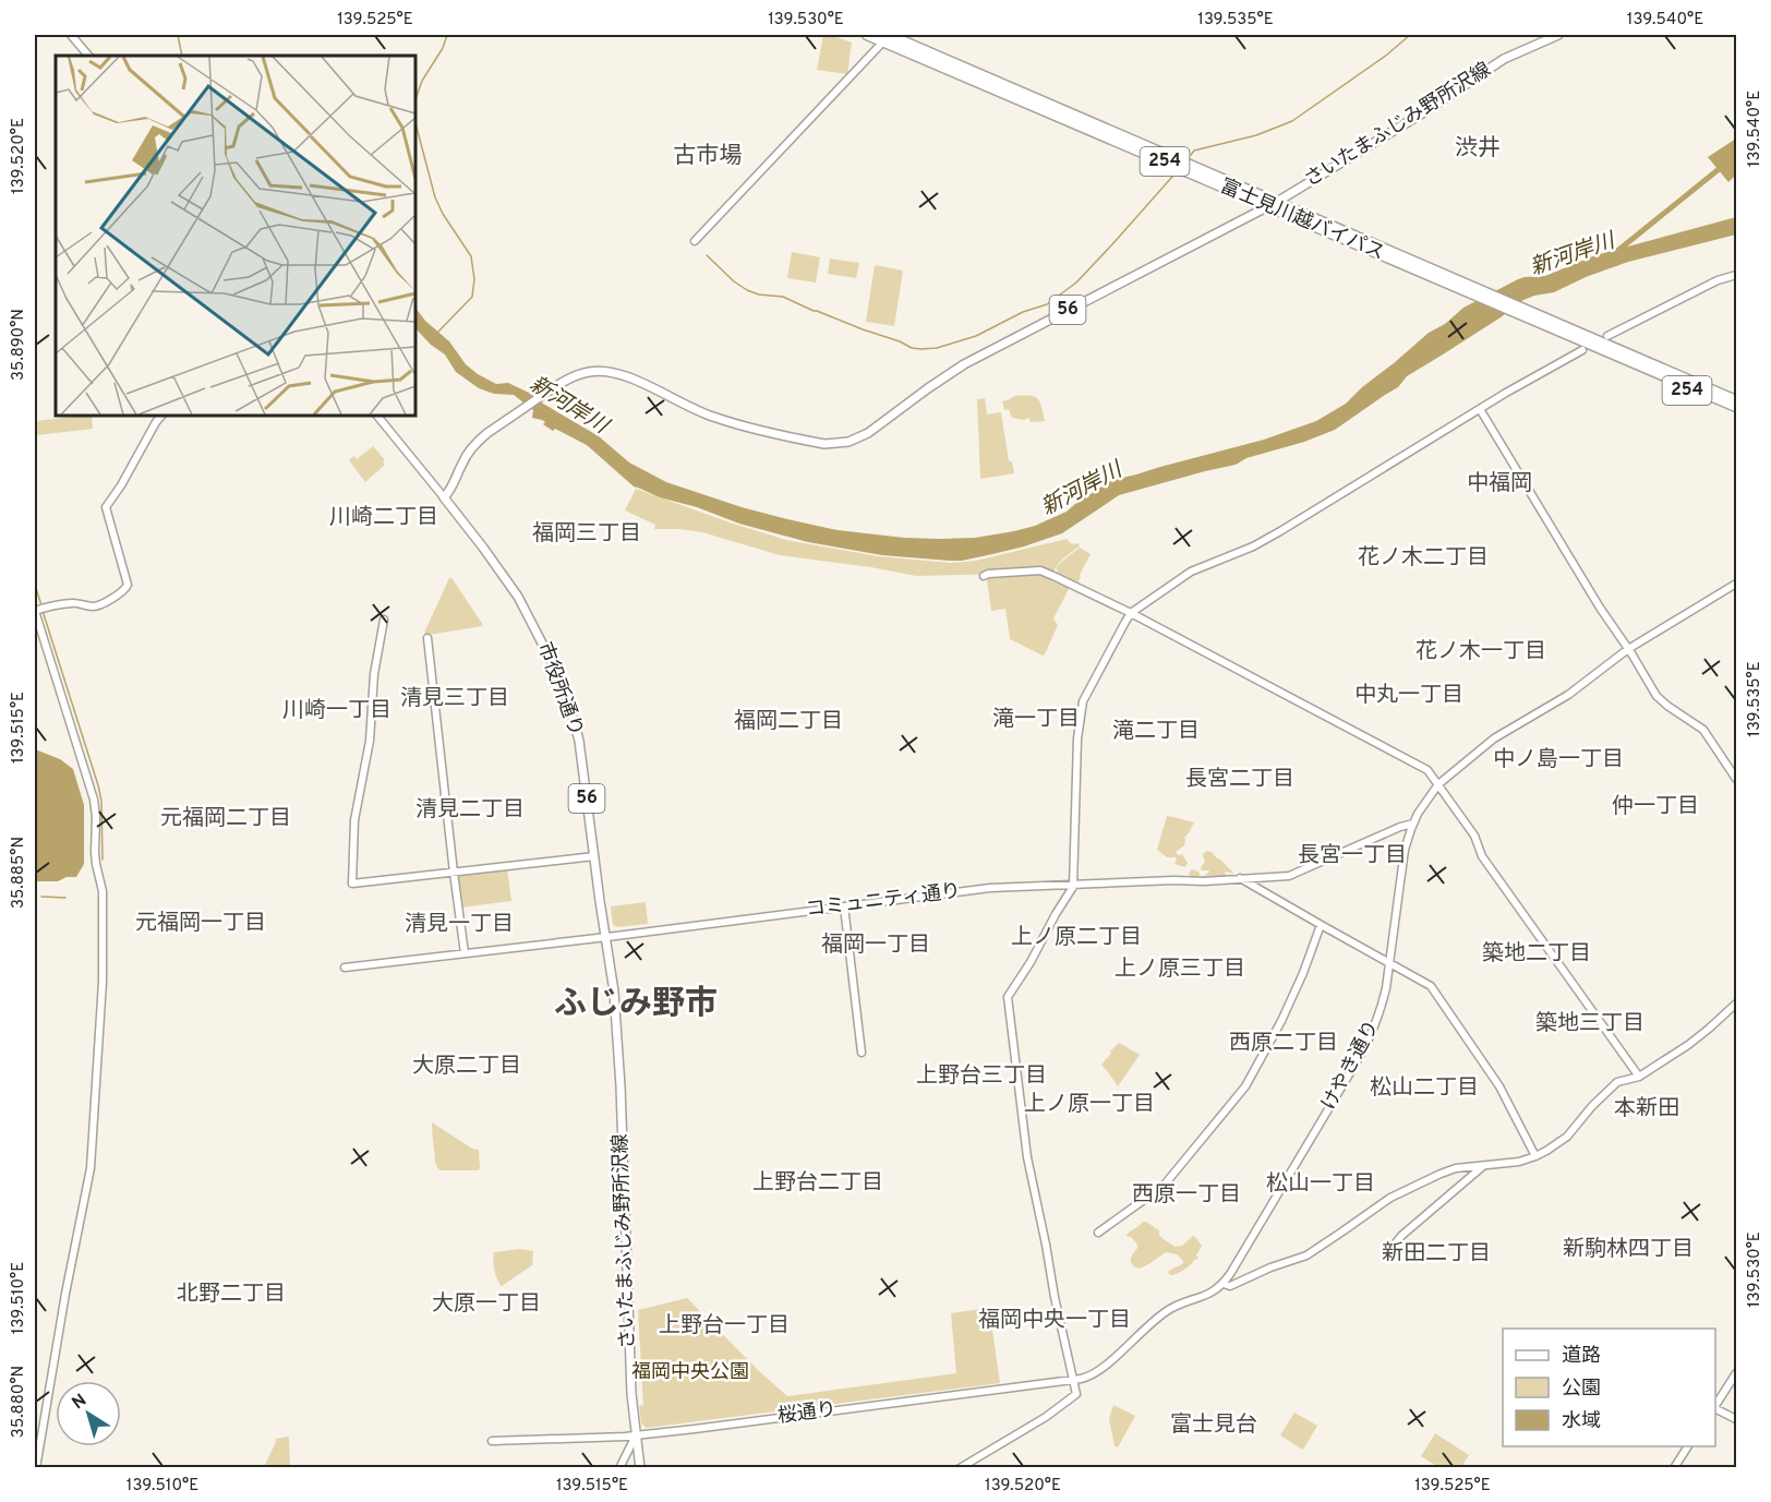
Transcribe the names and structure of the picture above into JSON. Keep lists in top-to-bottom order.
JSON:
{
  "streets": {
    "highway": ["254", "富士見川越バイパス"],
    "main road": ["さいたまふじみ野所沢線", "56", "市役所通り"],
    "street": ["コミュニティ通り", "けやき通り", "桜通り"]
  },
  "crossings": [
    ["さいたまふじみ野所沢線", "富士見川越バイパス"],
    ["さいたまふじみ野所沢線", "56"],
    ["さいたまふじみ野所沢線", "市役所通り"],
    ["さいたまふじみ野所沢線", "桜通り"],
    ["254", "富士見川越バイパス"],
    ["56", "桜通り"],
    ["市役所通り", "コミュニティ通り"],
    ["コミュニティ通り", "けやき通り"],
    ["けやき通り", "桜通り"]
  ],
  "districts": [
    "渋井",
    "古市場",
    "中福岡",
    "川崎二丁目",
    "福岡三丁目",
    "花ノ木二丁目",
    "花ノ木一丁目",
    "中丸一丁目",
    "清見三丁目",
    "川崎一丁目",
    "滝一丁目",
    "福岡二丁目",
    "滝二丁目",
    "中ノ島一丁目",
    "長宮二丁目",
    "仲一丁目",
    "清見二丁目",
    "元福岡二丁目",
    "長宮一丁目",
    "元福岡一丁目",
    "清見一丁目",
    "上ノ原二丁目",
    "福岡一丁目",
    "築地二丁目",
    "上ノ原三丁目",
    "ふじみ野市",
    "築地三丁目",
    "西原二丁目",
    "大原二丁目",
    "上野台三丁目",
    "松山二丁目",
    "上ノ原一丁目",
    "本新田",
    "上野台二丁目",
    "松山一丁目",
    "西原一丁目",
    "新駒林四丁目",
    "新田二丁目",
    "北野二丁目",
    "大原一丁目",
    "福岡中央一丁目",
    "上野台一丁目",
    "富士見台"
  ],
  "water": ["新河岸川"],
  "parks": ["福岡中央公園"],
  "legend": ["道路", "公園", "水域"],
  "north": "top left",
  "coordinates": [
    "139.525°E",
    "139.530°E",
    "139.535°E",
    "139.540°E",
    "139.520°E",
    "35.890°N",
    "139.515°E",
    "35.885°N",
    "139.510°E",
    "35.880°N"
  ]
}
